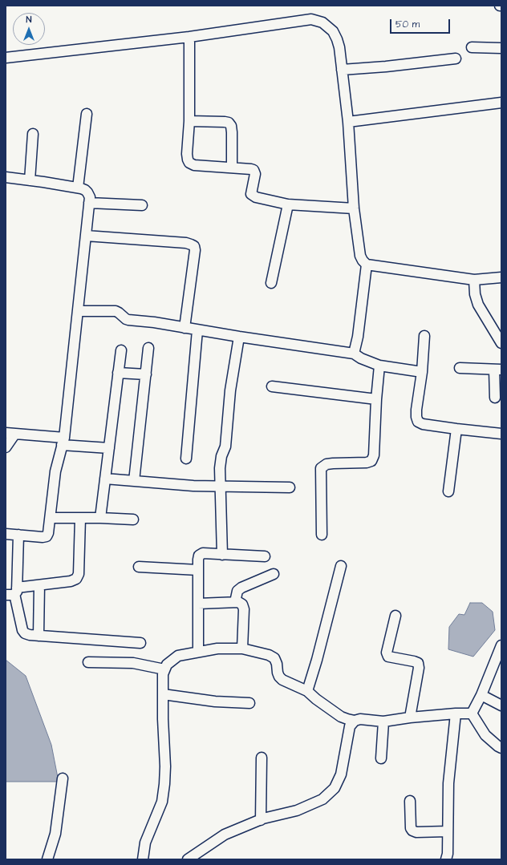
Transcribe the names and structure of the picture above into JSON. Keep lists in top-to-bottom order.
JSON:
{
  "scale_bar": "50 m",
  "north": "top"
}
